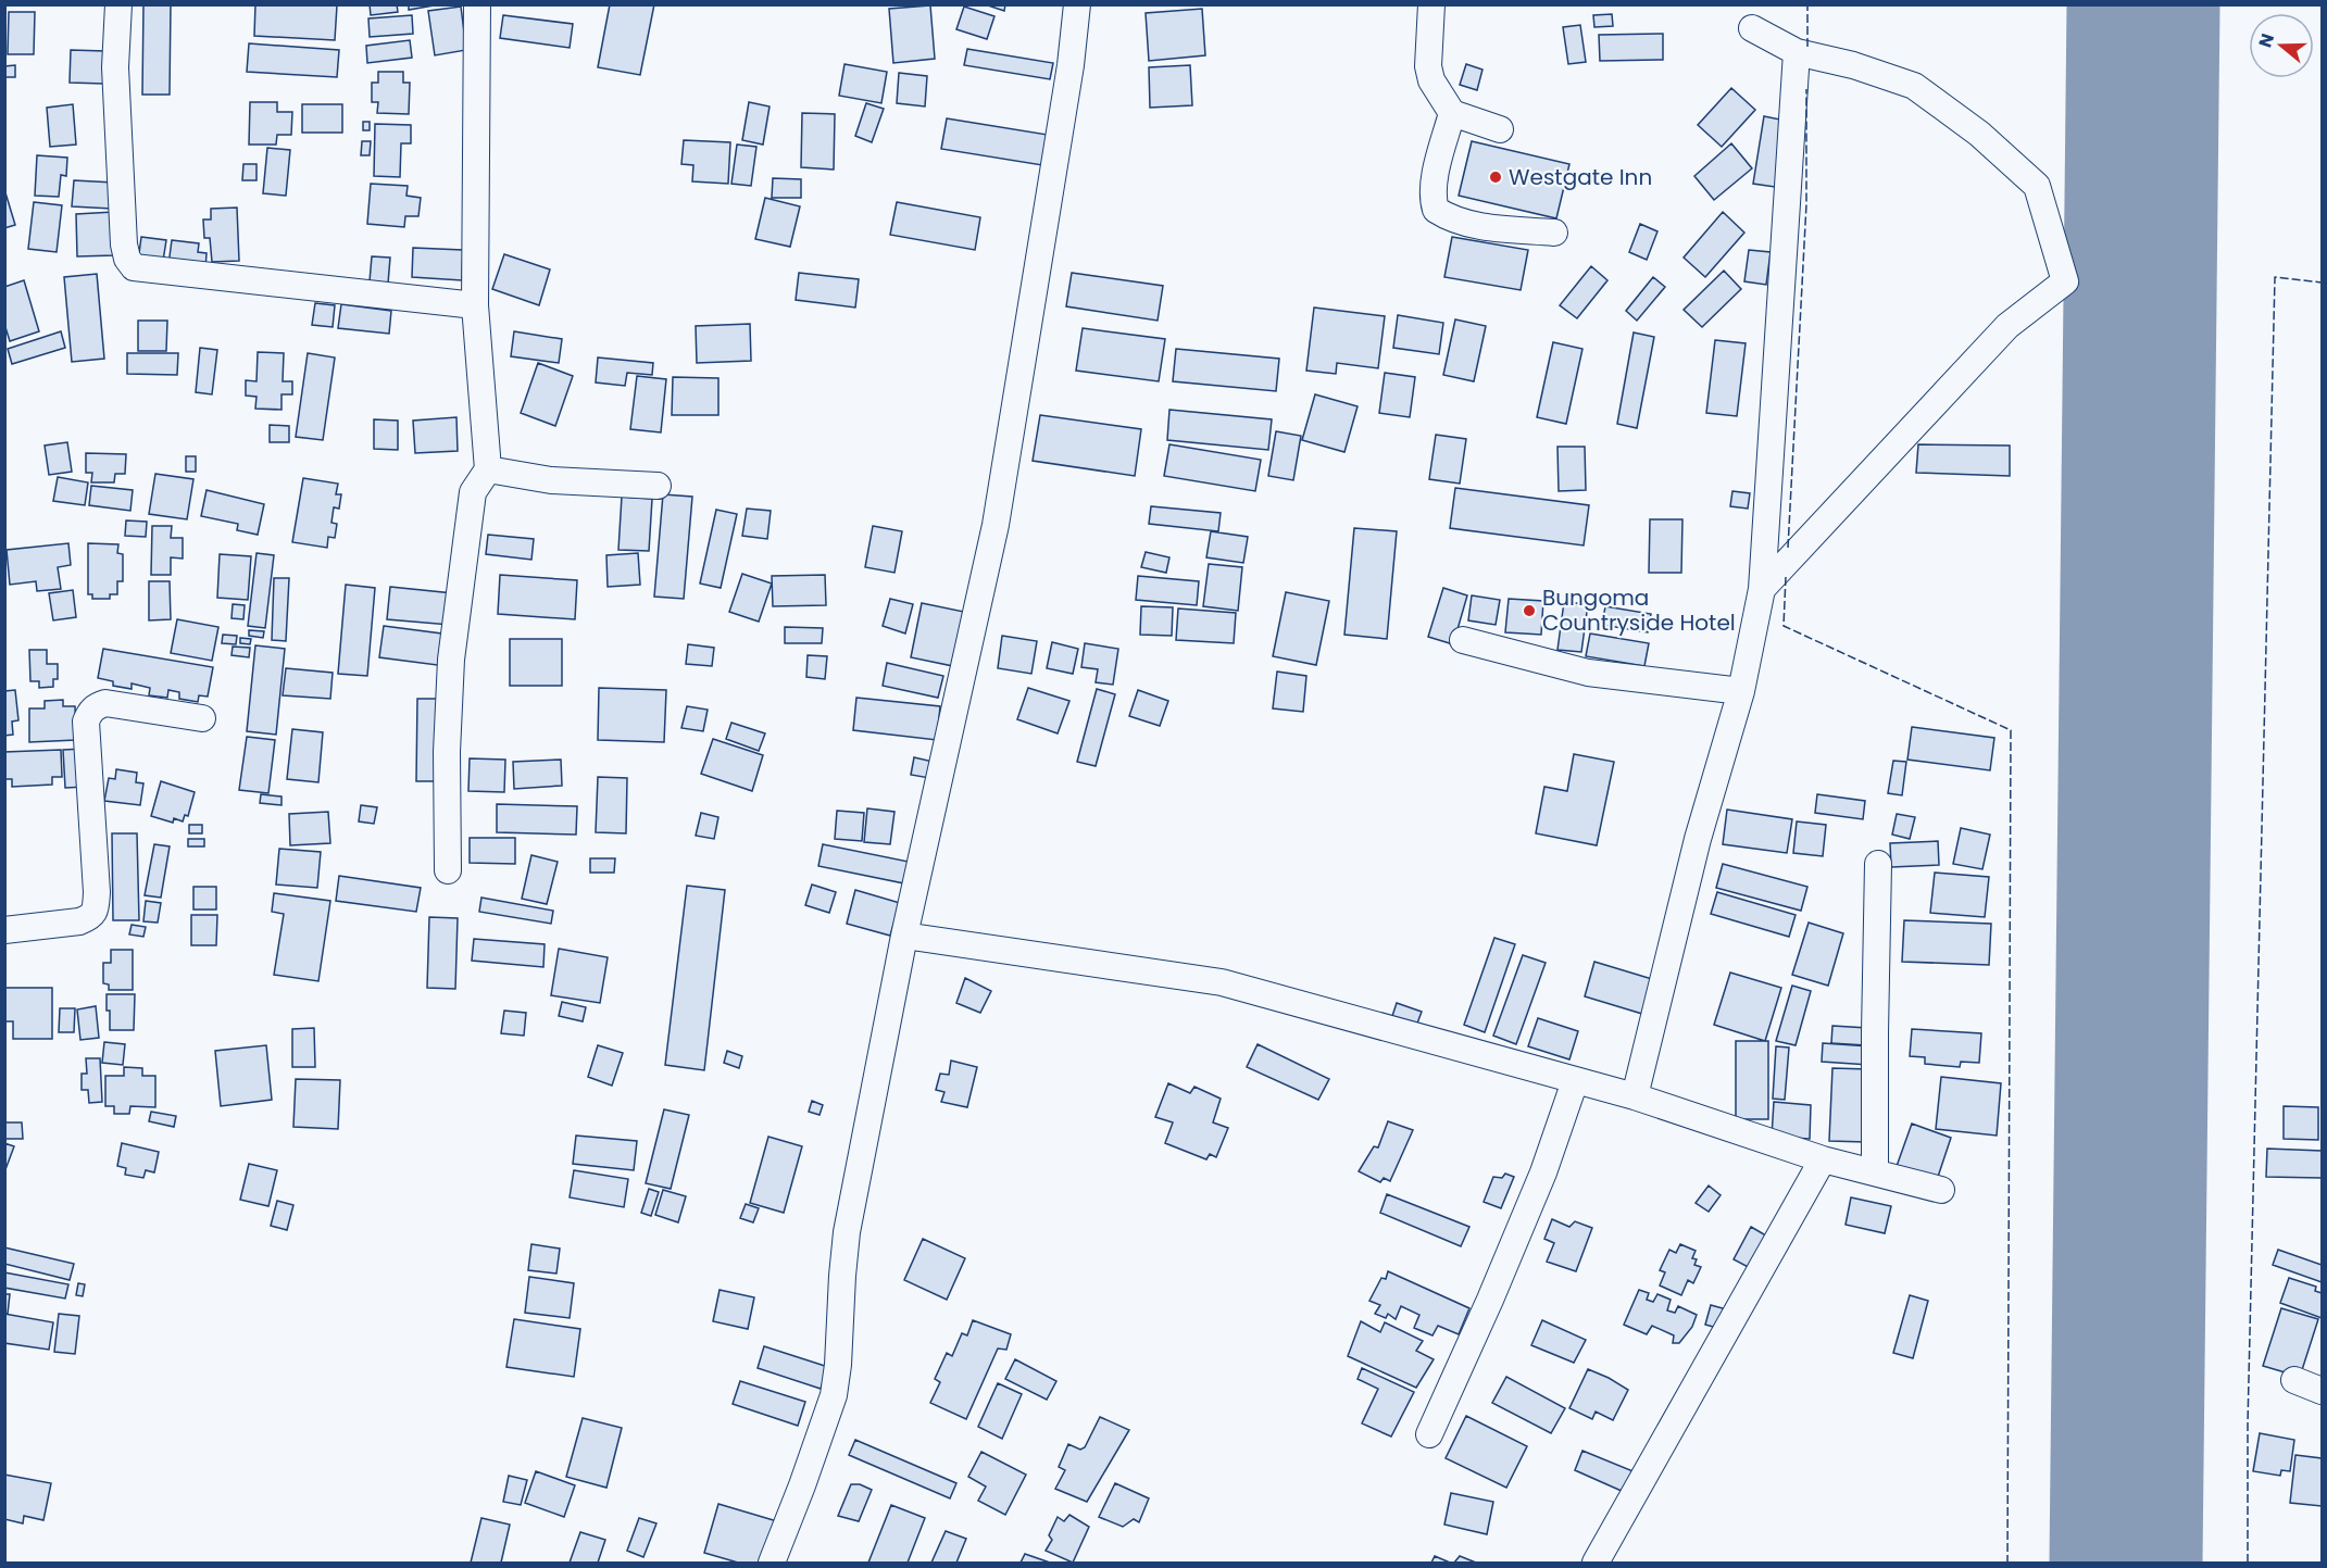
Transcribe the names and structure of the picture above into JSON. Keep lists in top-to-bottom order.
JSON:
{
  "places": ["Westgate Inn", "Bungoma Countryside Hotel"],
  "north": "left"
}
